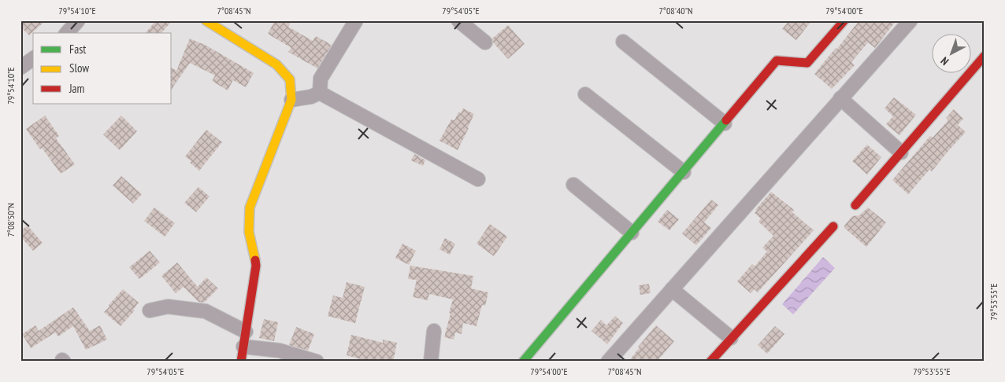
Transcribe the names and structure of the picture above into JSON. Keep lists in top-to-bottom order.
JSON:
{
  "legend": ["Fast", "Slow", "Jam"],
  "north": "bottom left",
  "coordinates": [
    "79°54'10\"E",
    "7°08'45\"N",
    "79°54'05\"E",
    "7°08'40\"N",
    "79°54'00\"E",
    "7°08'50\"N",
    "79°53'55\"E"
  ]
}
